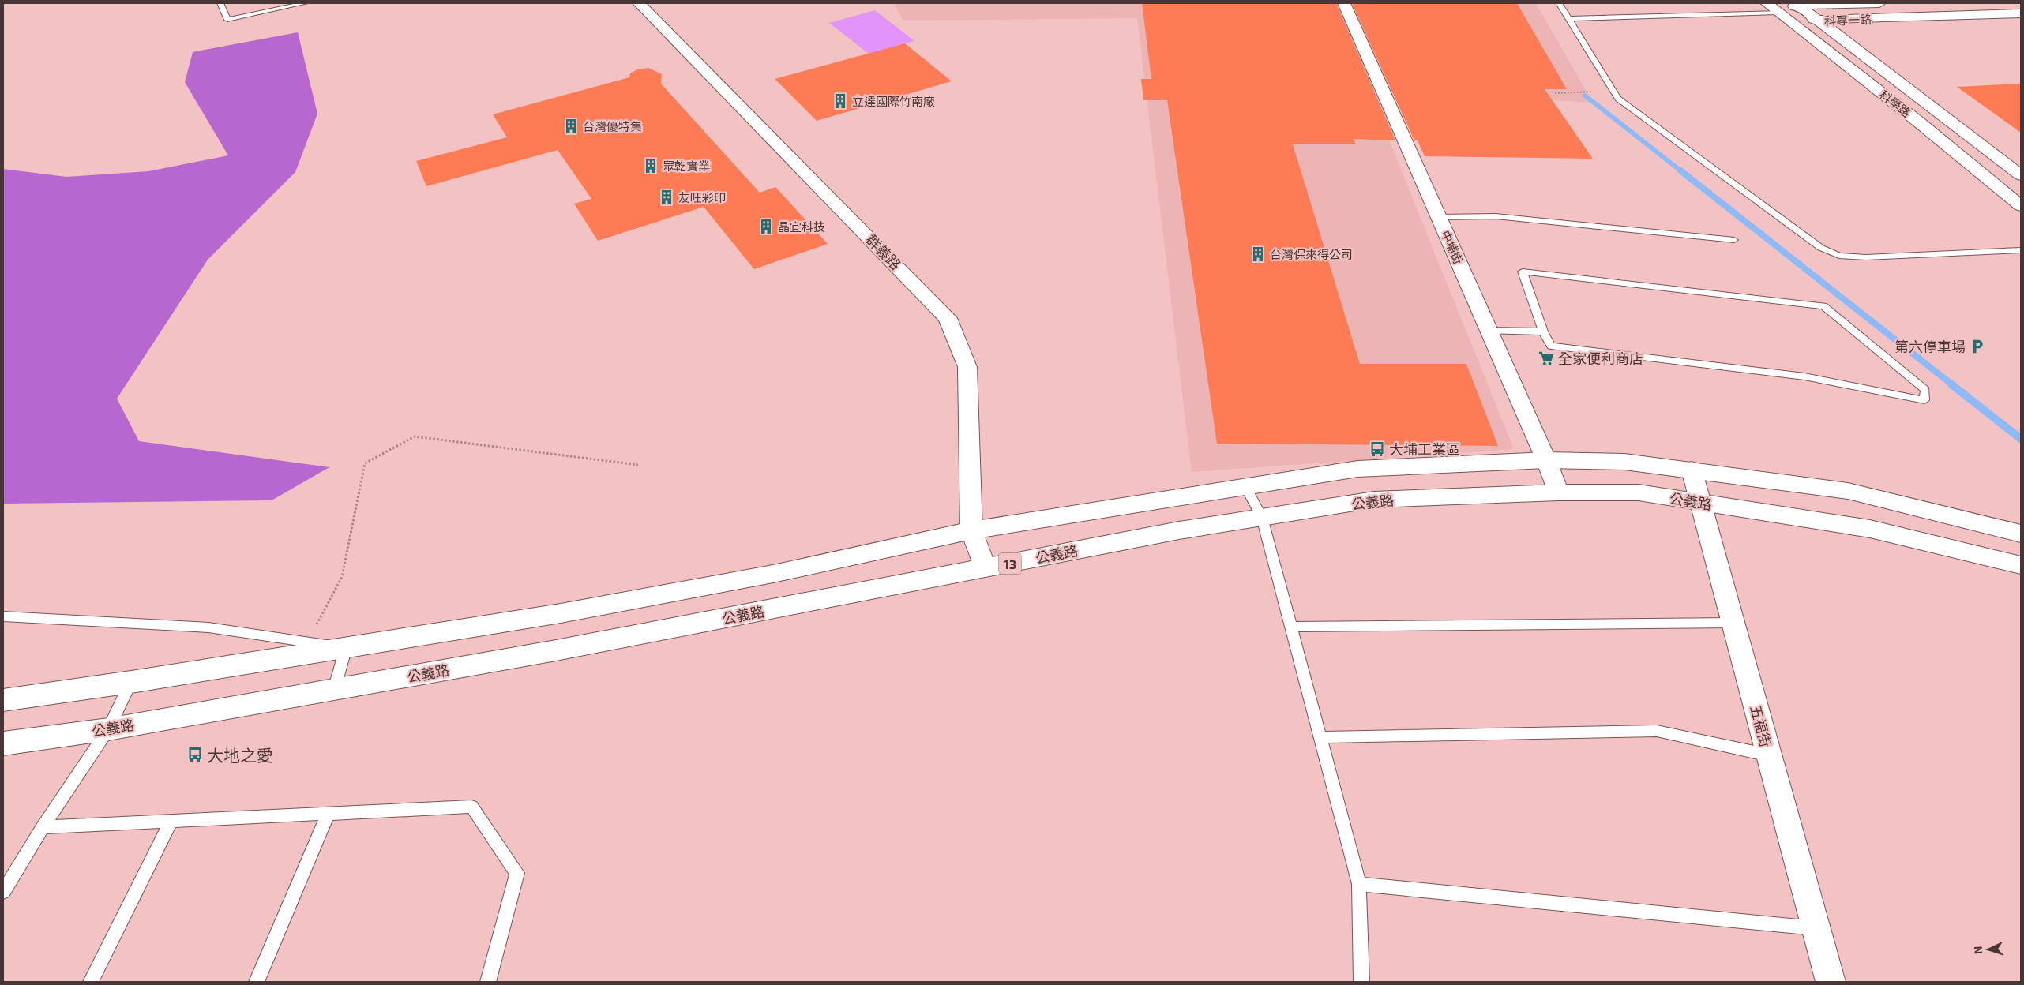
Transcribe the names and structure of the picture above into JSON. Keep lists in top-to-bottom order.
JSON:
{
  "streets": {
    "street": [
      "科專一路",
      "科學路",
      "中埔街",
      "群義路",
      "公義路",
      "13",
      "五福街"
    ]
  },
  "crossings": [
    ["科專一路", "科學路"],
    ["中埔街", "公義路"],
    ["群義路", "公義路"],
    ["公義路", "五福街"]
  ],
  "places": {
    "building": [
      "立達國際竹南廠",
      "台灣優特集",
      "眾乾實業",
      "友旺彩印",
      "晶宜科技",
      "台灣保來得公司"
    ],
    "parking": ["第六停車場"],
    "supermarket": ["全家便利商店"],
    "bus stop": ["大埔工業區", "大地之愛"]
  },
  "north": "left"
}
